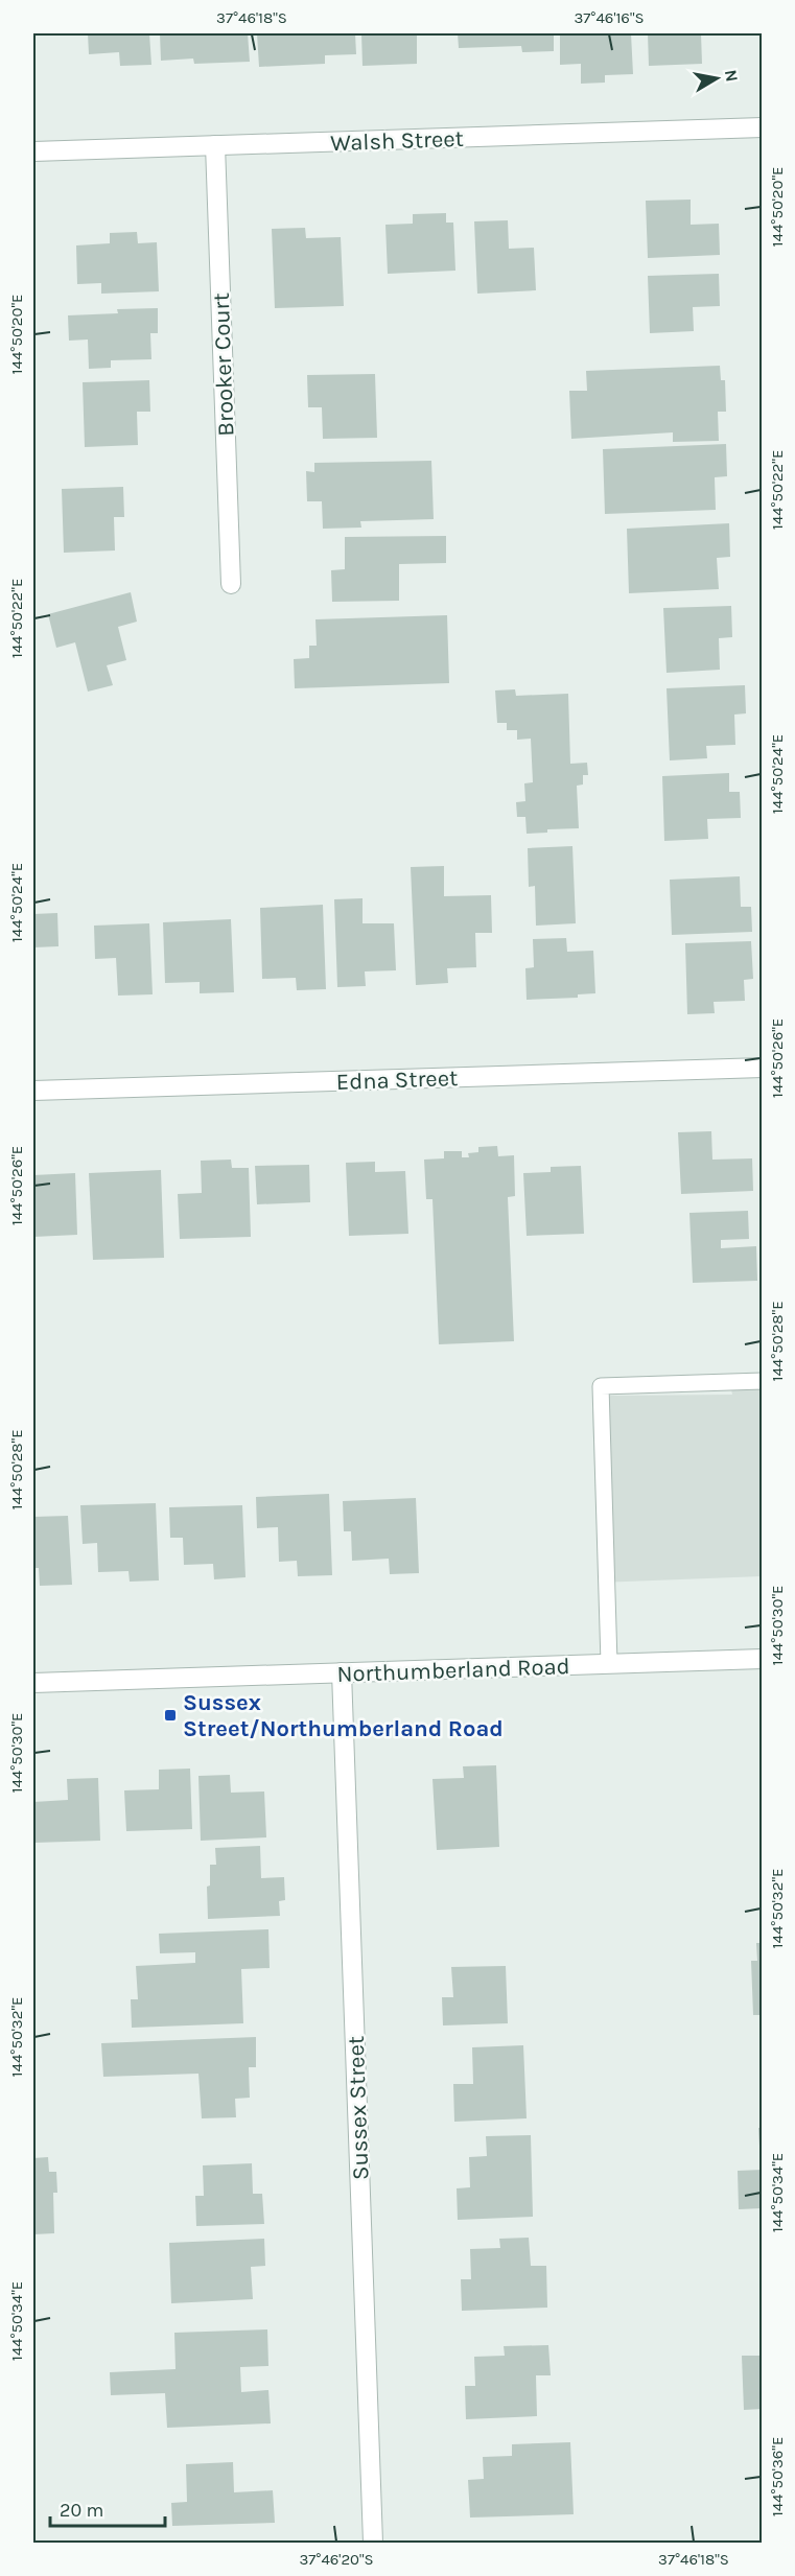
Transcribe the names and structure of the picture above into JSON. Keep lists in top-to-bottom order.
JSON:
{
  "streets": {
    "street": [
      "Walsh Street",
      "Brooker Court",
      "Edna Street",
      "Northumberland Road",
      "Sussex Street"
    ]
  },
  "crossings": [
    ["Walsh Street", "Brooker Court"],
    ["Northumberland Road", "Sussex Street"]
  ],
  "places": {
    "transit": ["Sussex Street/Northumberland Road"]
  },
  "scale_bar": "20 m",
  "north": "right",
  "coordinates": [
    "37°46'18\"S",
    "37°46'16\"S",
    "144°50'20\"E",
    "144°50'22\"E",
    "144°50'24\"E",
    "144°50'26\"E",
    "144°50'28\"E",
    "144°50'30\"E",
    "144°50'32\"E",
    "144°50'34\"E",
    "144°50'36\"E",
    "37°46'20\"S"
  ]
}
